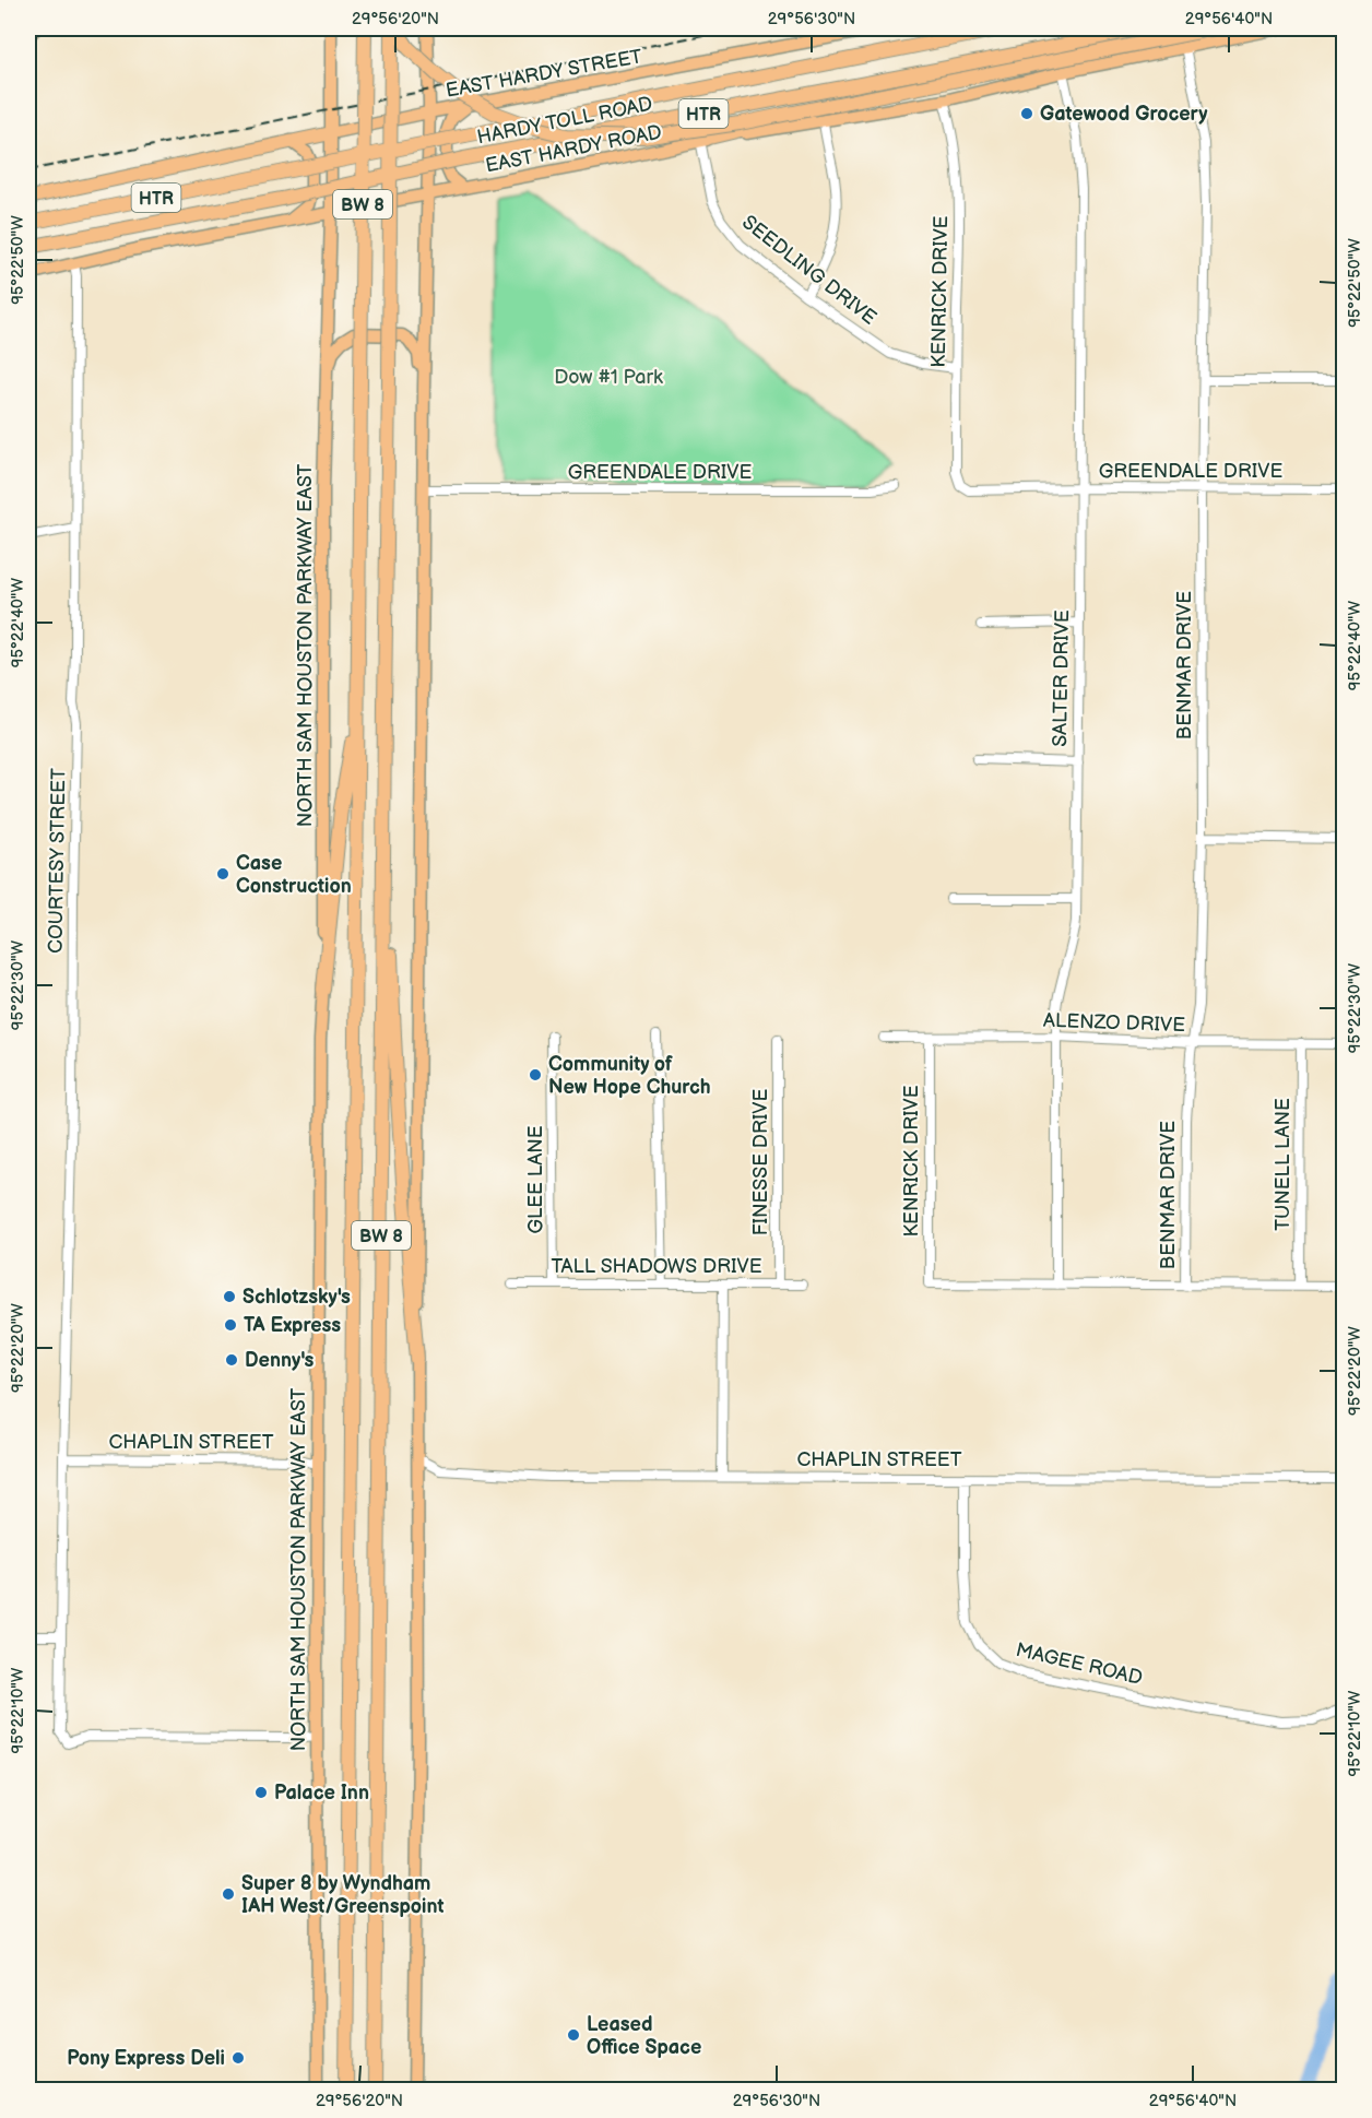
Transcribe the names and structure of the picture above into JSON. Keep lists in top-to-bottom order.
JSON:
{
  "streets": {
    "highway": ["HTR", "HARDY TOLL ROAD", "BW 8"],
    "main road": ["EAST HARDY STREET", "EAST HARDY ROAD", "NORTH SAM HOUSTON PARKWAY EAST"],
    "street": [
      "SEEDLING DRIVE",
      "KENRICK DRIVE",
      "GREENDALE DRIVE",
      "BENMAR DRIVE",
      "SALTER DRIVE",
      "COURTESY STREET",
      "ALENZO DRIVE",
      "FINESSE DRIVE",
      "TUNELL LANE",
      "GLEE LANE",
      "TALL SHADOWS DRIVE",
      "CHAPLIN STREET",
      "MAGEE ROAD"
    ]
  },
  "crossings": [
    ["EAST HARDY STREET", "NORTH SAM HOUSTON PARKWAY EAST"],
    ["EAST HARDY ROAD", "SEEDLING DRIVE"],
    ["EAST HARDY ROAD", "KENRICK DRIVE"],
    ["EAST HARDY ROAD", "NORTH SAM HOUSTON PARKWAY EAST"],
    ["EAST HARDY ROAD", "BENMAR DRIVE"],
    ["EAST HARDY ROAD", "SALTER DRIVE"],
    ["EAST HARDY ROAD", "COURTESY STREET"],
    ["SEEDLING DRIVE", "KENRICK DRIVE"],
    ["KENRICK DRIVE", "GREENDALE DRIVE"],
    ["KENRICK DRIVE", "SALTER DRIVE"],
    ["KENRICK DRIVE", "ALENZO DRIVE"],
    ["GREENDALE DRIVE", "BENMAR DRIVE"],
    ["GREENDALE DRIVE", "SALTER DRIVE"],
    ["NORTH SAM HOUSTON PARKWAY EAST", "COURTESY STREET"],
    ["NORTH SAM HOUSTON PARKWAY EAST", "CHAPLIN STREET"],
    ["BENMAR DRIVE", "ALENZO DRIVE"],
    ["SALTER DRIVE", "ALENZO DRIVE"],
    ["COURTESY STREET", "CHAPLIN STREET"],
    ["ALENZO DRIVE", "TUNELL LANE"],
    ["FINESSE DRIVE", "TALL SHADOWS DRIVE"],
    ["GLEE LANE", "TALL SHADOWS DRIVE"],
    ["CHAPLIN STREET", "MAGEE ROAD"]
  ],
  "parks": ["Dow #1 Park"],
  "places": [
    "Gatewood Grocery",
    "Case Construction",
    "Community of New Hope Church",
    "Schlotzsky's",
    "TA Express",
    "Denny's",
    "Palace Inn",
    "Super 8 by Wyndham IAH West/Greenspoint",
    "Leased Office Space",
    "Pony Express Deli"
  ],
  "coordinates": [
    "29°56'20\"N",
    "29°56'30\"N",
    "29°56'40\"N",
    "95°22'50\"W",
    "95°22'40\"W",
    "95°22'30\"W",
    "95°22'20\"W",
    "95°22'10\"W"
  ]
}
